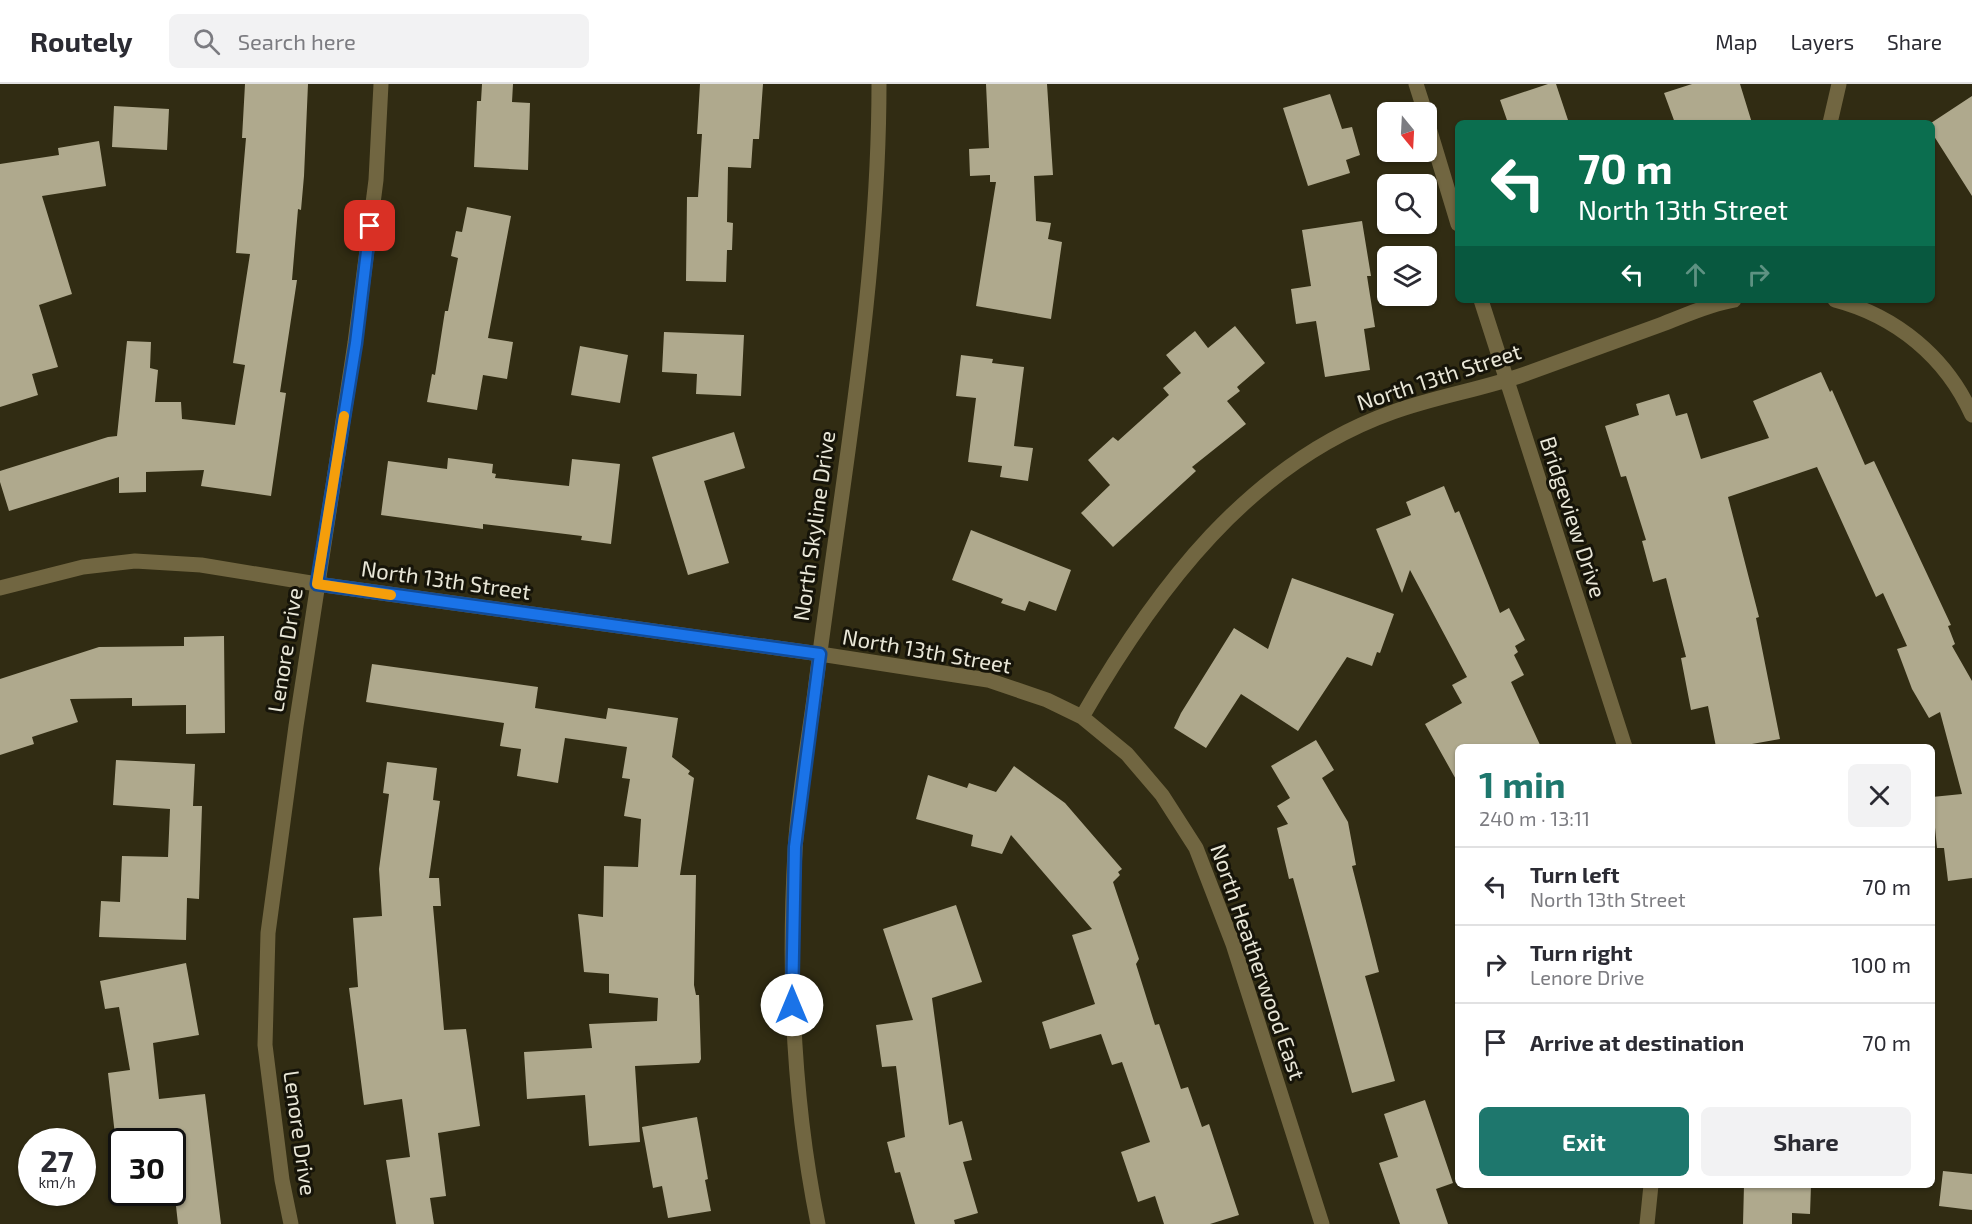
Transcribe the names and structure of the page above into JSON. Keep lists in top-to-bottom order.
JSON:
{
  "streets": {
    "street": [
      "North 13th Street",
      "Bridgeview Drive",
      "North Skyline Drive",
      "Lenore Drive",
      "North Heatherwood East"
    ]
  },
  "crossings": [
    ["North 13th Street", "Bridgeview Drive"],
    ["North 13th Street", "North Skyline Drive"],
    ["North 13th Street", "Lenore Drive"],
    ["North 13th Street", "North Heatherwood East"]
  ],
  "north": "bottom",
  "page": {
    "header": "Routely",
    "search": "Search here",
    "nav": ["Map", "Layers", "Share"],
    "turn": ["70 m", "North 13th Street"],
    "heading": ["1 min", "240 m · 13:11"],
    "list": [
      {
        "name": "Turn left",
        "note": "North 13th Street",
        "value": "70 m"
      },
      {
        "name": "Turn right",
        "note": "Lenore Drive",
        "value": "100 m"
      },
      {
        "name": "Arrive at destination",
        "value": "70 m"
      }
    ],
    "buttons": ["Exit", "Share"],
    "speed": "27 km/h",
    "limit": "30"
  }
}
